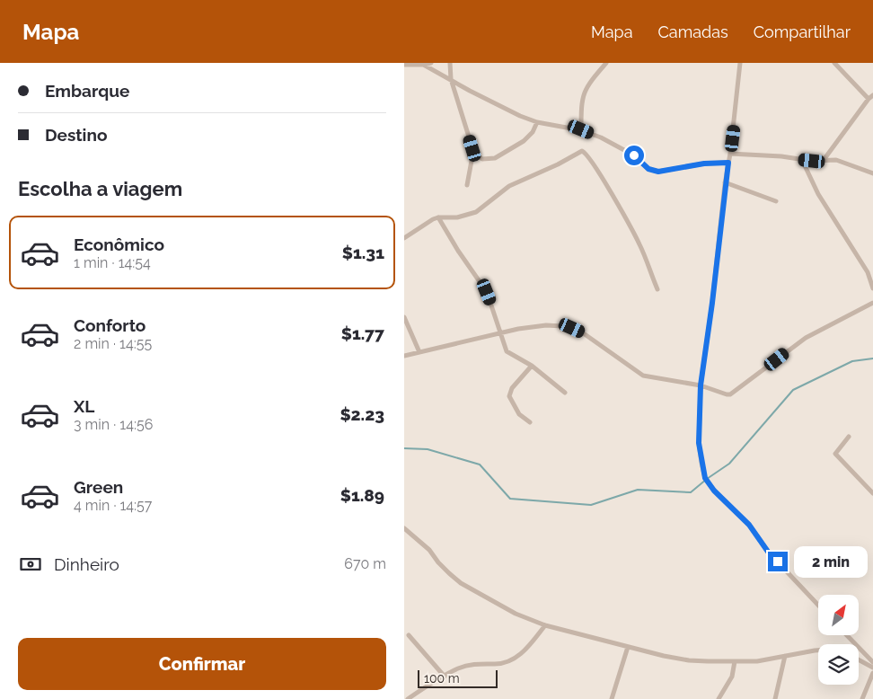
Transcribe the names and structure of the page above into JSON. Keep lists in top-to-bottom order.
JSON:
{
  "scale_bar": "100 m",
  "north": "top right",
  "page": {
    "header": "Mapa",
    "nav": ["Mapa", "Camadas", "Compartilhar"],
    "banner": ["Embarque", "Destino"],
    "heading": "Escolha a viagem",
    "list": [
      {
        "name": "Econômico",
        "note": "1 min · 14:54",
        "value": "$1.31"
      },
      {
        "name": "Conforto",
        "note": "2 min · 14:55",
        "value": "$1.77"
      },
      {
        "name": "XL",
        "note": "3 min · 14:56",
        "value": "$2.23"
      },
      {
        "name": "Green",
        "note": "4 min · 14:57",
        "value": "$1.89"
      }
    ],
    "pay": ["Dinheiro", "670 m"],
    "bubble": "2 min",
    "buttons": "Confirmar",
    "scale": "100 m"
  }
}
